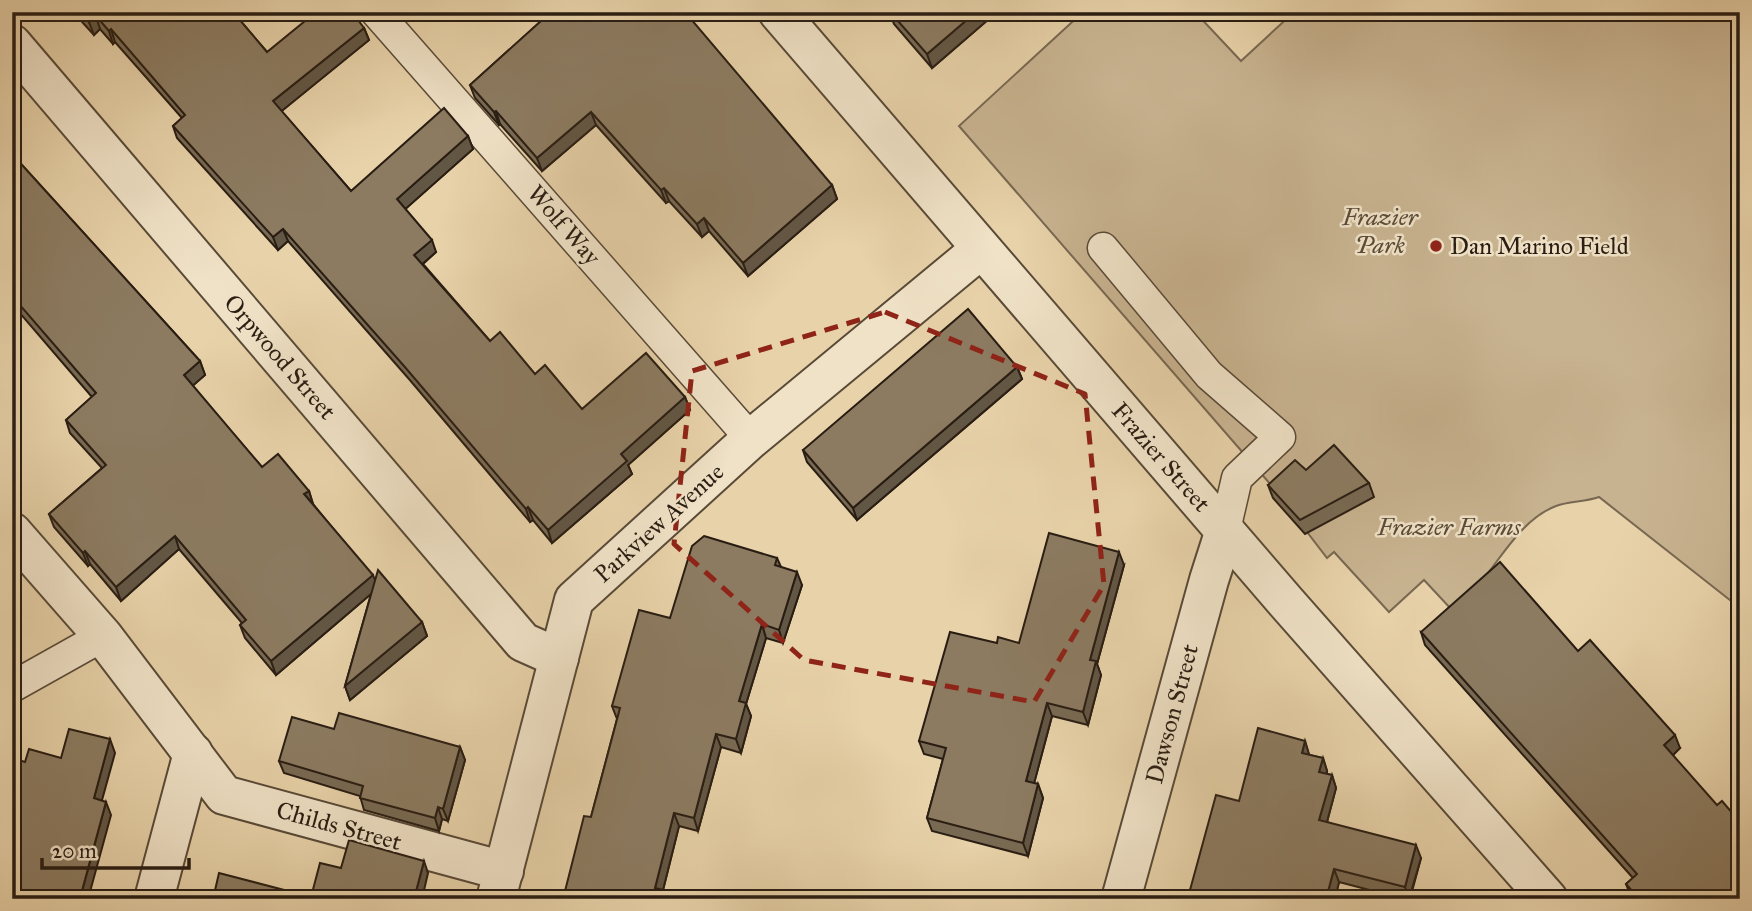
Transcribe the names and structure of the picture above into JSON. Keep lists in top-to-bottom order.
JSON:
{
  "streets": {
    "street": [
      "Orpwood Street",
      "Frazier Street",
      "Parkview Avenue",
      "Dawson Street",
      "Childs Street"
    ],
    "lane": ["Wolf Way"]
  },
  "crossings": [
    ["Wolf Way", "Parkview Avenue"],
    ["Orpwood Street", "Parkview Avenue"],
    ["Frazier Street", "Parkview Avenue"],
    ["Frazier Street", "Dawson Street"],
    ["Parkview Avenue", "Childs Street"]
  ],
  "parks": ["Frazier Park", "Frazier Farms"],
  "places": ["Dan Marino Field"],
  "scale_bar": "20 m"
}
